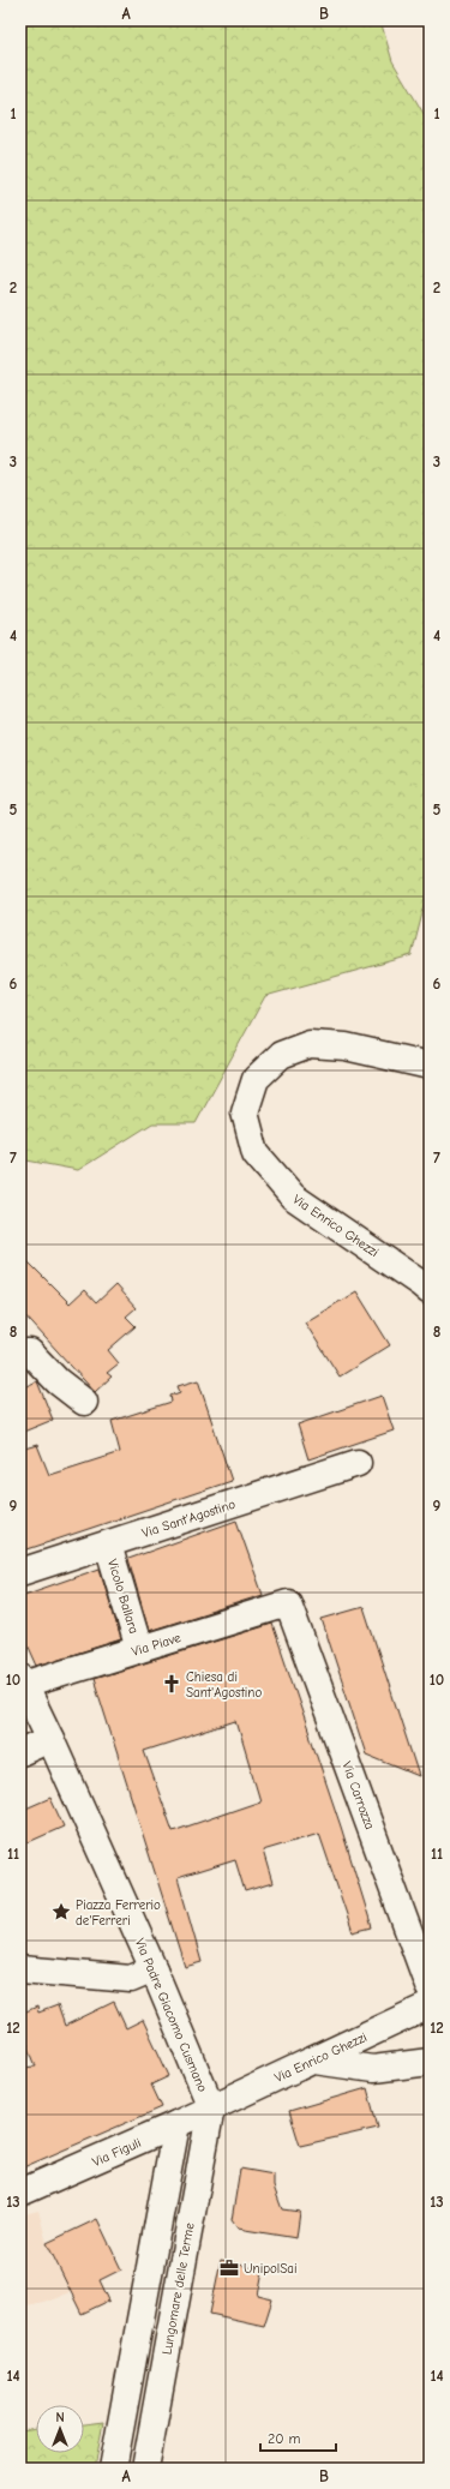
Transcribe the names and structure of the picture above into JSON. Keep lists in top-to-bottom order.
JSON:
{
  "streets": {
    "street": [
      "Via Enrico Ghezzi",
      "Via Sant'Agostino",
      "Vicolo Ballara",
      "Via Piave",
      "Via Carrozza",
      "Via Padre Giacomo Cusmano",
      "Via Figuli",
      "Lungomare delle Terme"
    ]
  },
  "crossings": [
    ["Via Enrico Ghezzi", "Via Padre Giacomo Cusmano"],
    ["Via Enrico Ghezzi", "Via Figuli"],
    ["Via Enrico Ghezzi", "Lungomare delle Terme"],
    ["Via Sant'Agostino", "Vicolo Ballara"],
    ["Vicolo Ballara", "Via Piave"],
    ["Via Piave", "Via Carrozza"],
    ["Via Piave", "Via Padre Giacomo Cusmano"],
    ["Via Padre Giacomo Cusmano", "Via Figuli"],
    ["Via Padre Giacomo Cusmano", "Lungomare delle Terme"],
    ["Via Figuli", "Lungomare delle Terme"]
  ],
  "places": {
    "church": ["Chiesa di Sant'Agostino"],
    "place": ["Piazza Ferrerio de'Ferreri"],
    "office": ["UnipolSai"]
  },
  "scale_bar": "20 m",
  "north": "top",
  "grid": {
    "columns": ["A", "B"],
    "rows": [
      "1",
      "2",
      "3",
      "4",
      "5",
      "6",
      "7",
      "8",
      "9",
      "10",
      "11",
      "12",
      "13",
      "14"
    ]
  }
}
